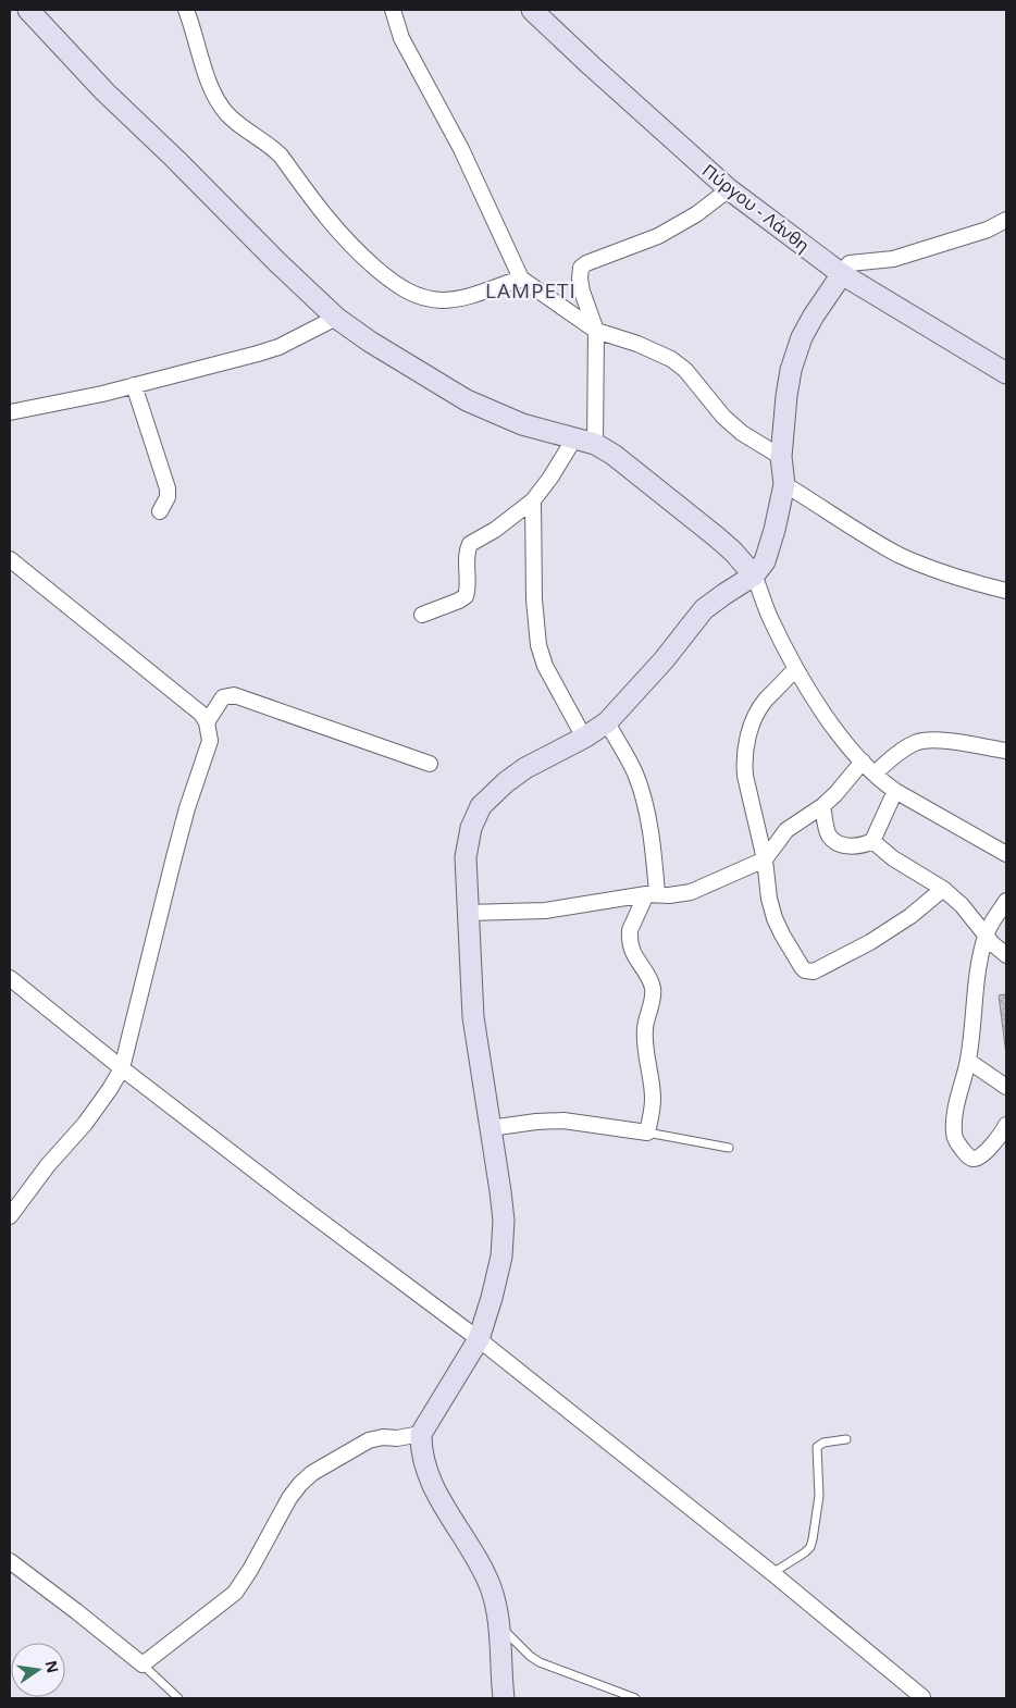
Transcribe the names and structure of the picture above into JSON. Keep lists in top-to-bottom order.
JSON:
{
  "streets": {
    "street": ["Πύργου - Λάνθη"]
  },
  "districts": ["LAMPETI"],
  "north": "right"
}
